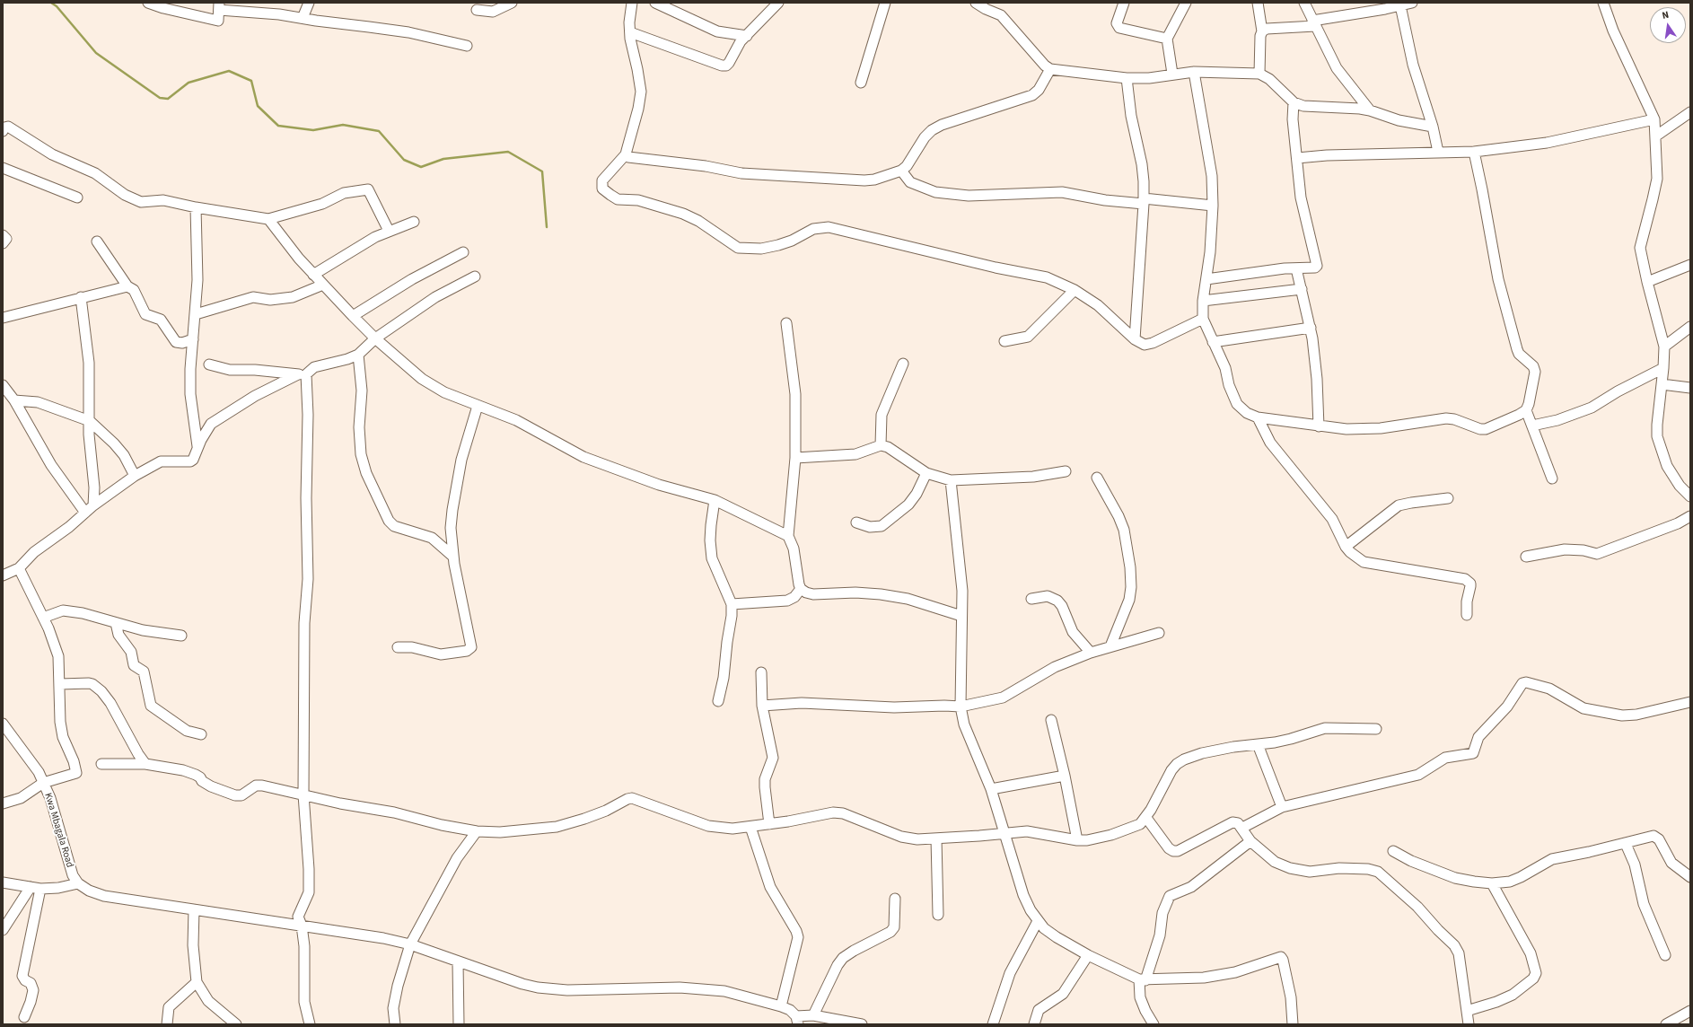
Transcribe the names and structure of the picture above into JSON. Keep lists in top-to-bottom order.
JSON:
{
  "streets": {
    "street": ["Kwa Mbagala Road"]
  },
  "north": "top"
}
